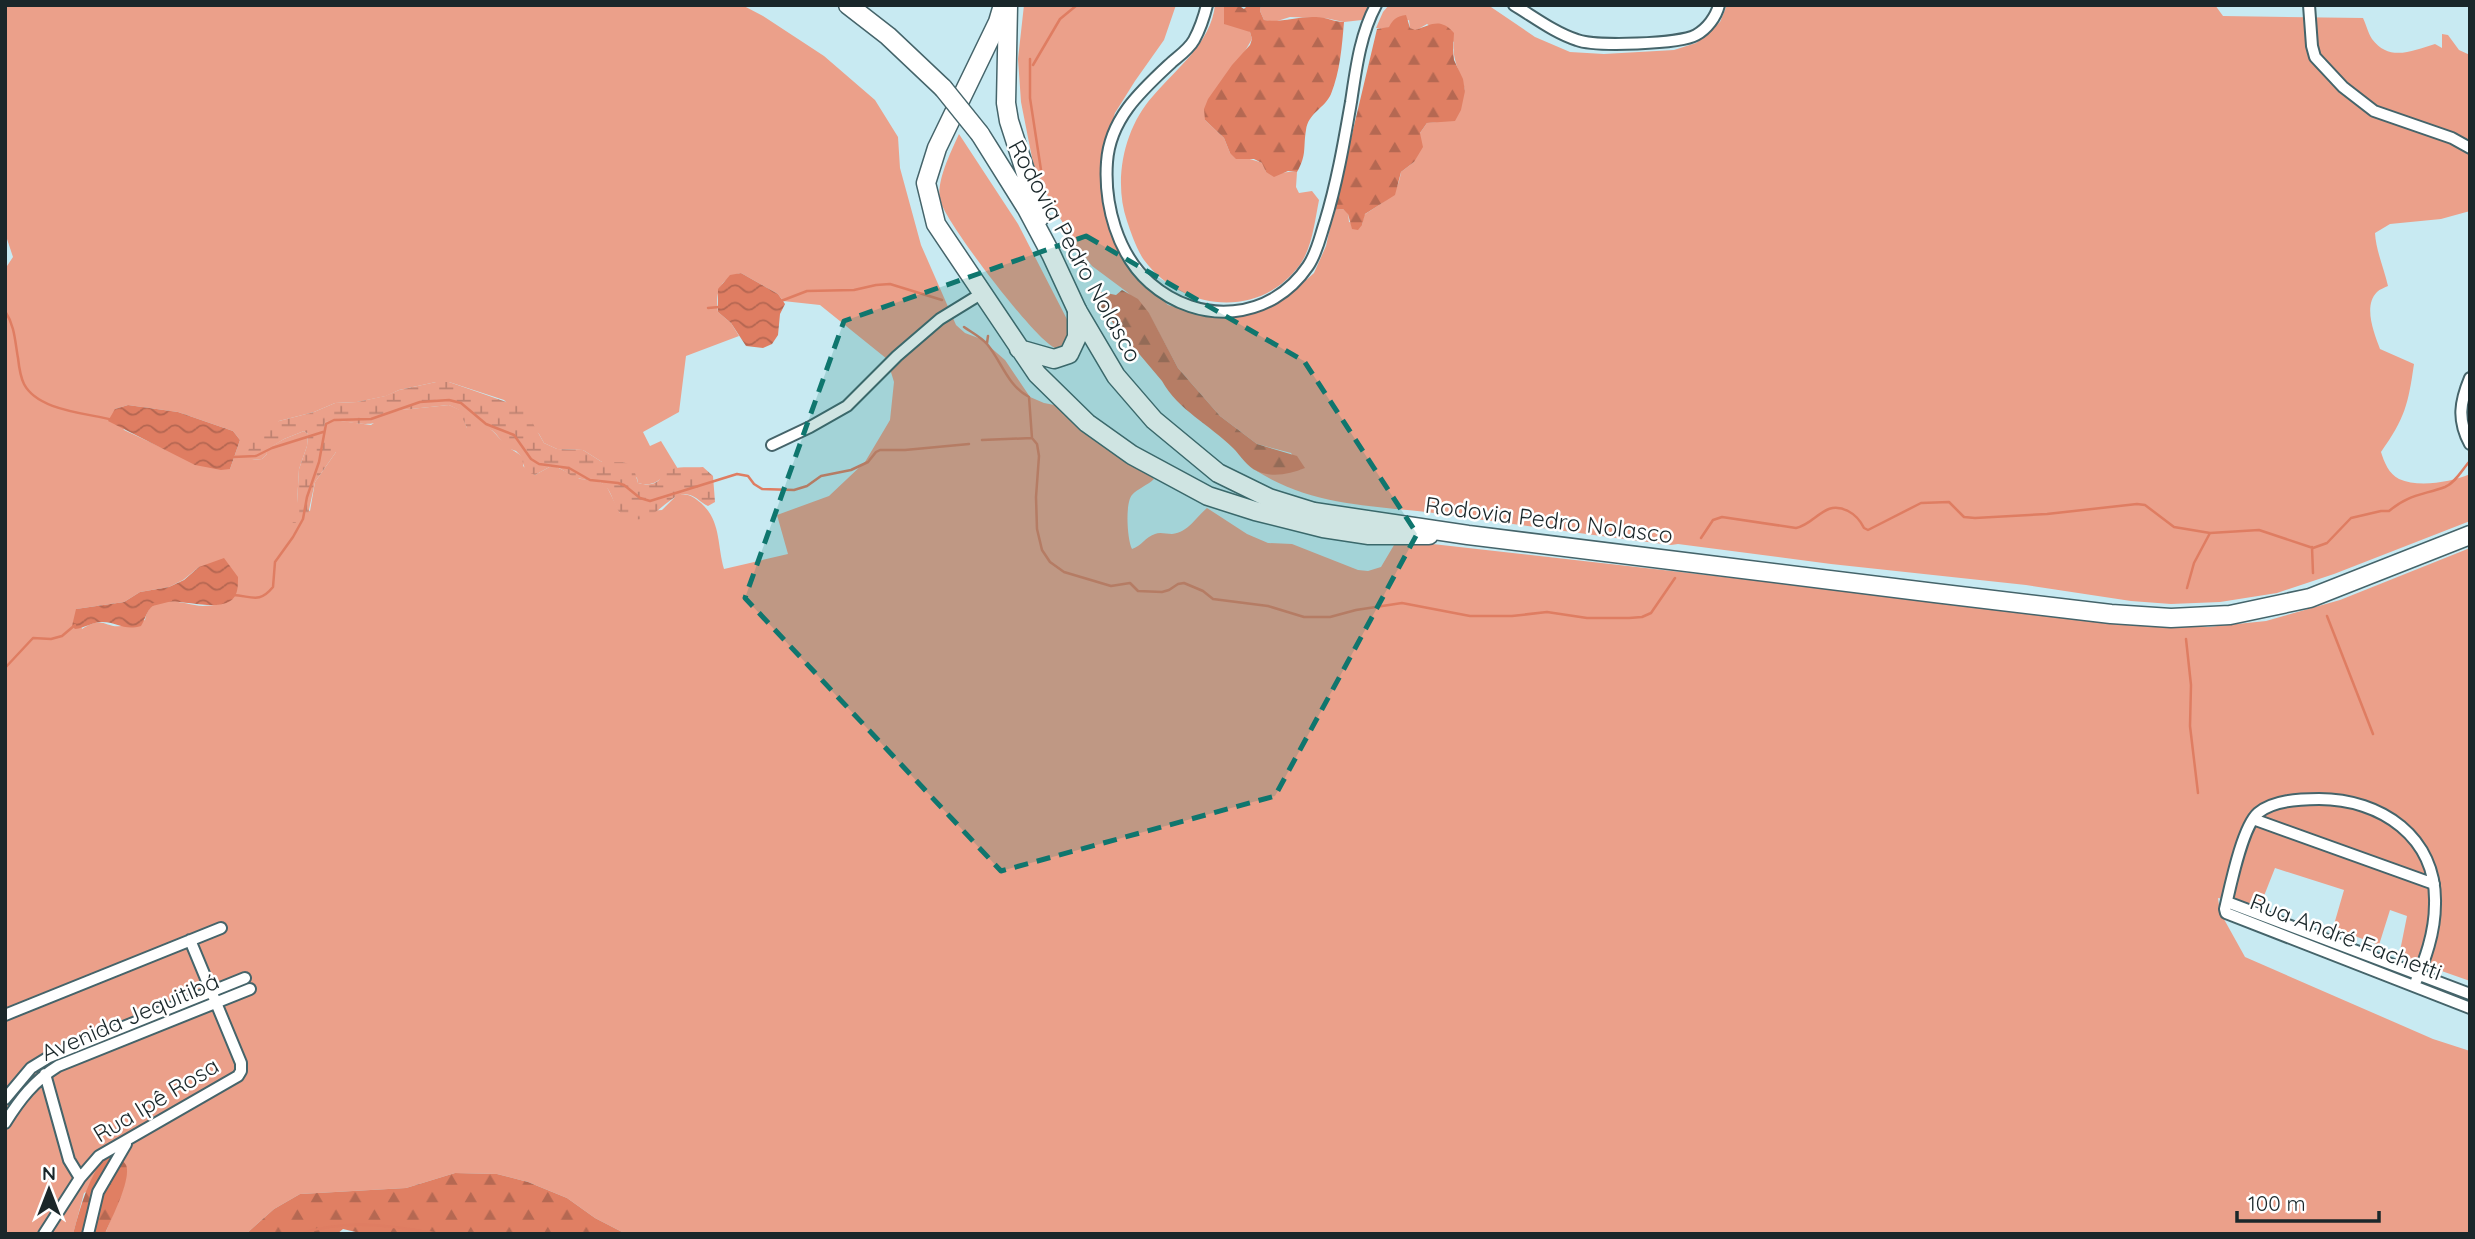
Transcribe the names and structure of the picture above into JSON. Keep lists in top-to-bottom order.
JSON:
{
  "streets": {
    "main road": ["Rodovia Pedro Nolasco"],
    "street": ["Rua André Fachetti", "Avenida Jequitibá", "Rua Ipê Rosa"]
  },
  "crossings": [
    ["Avenida Jequitibá", "Rua Ipê Rosa"]
  ],
  "scale_bar": "100 m",
  "north": "top"
}
